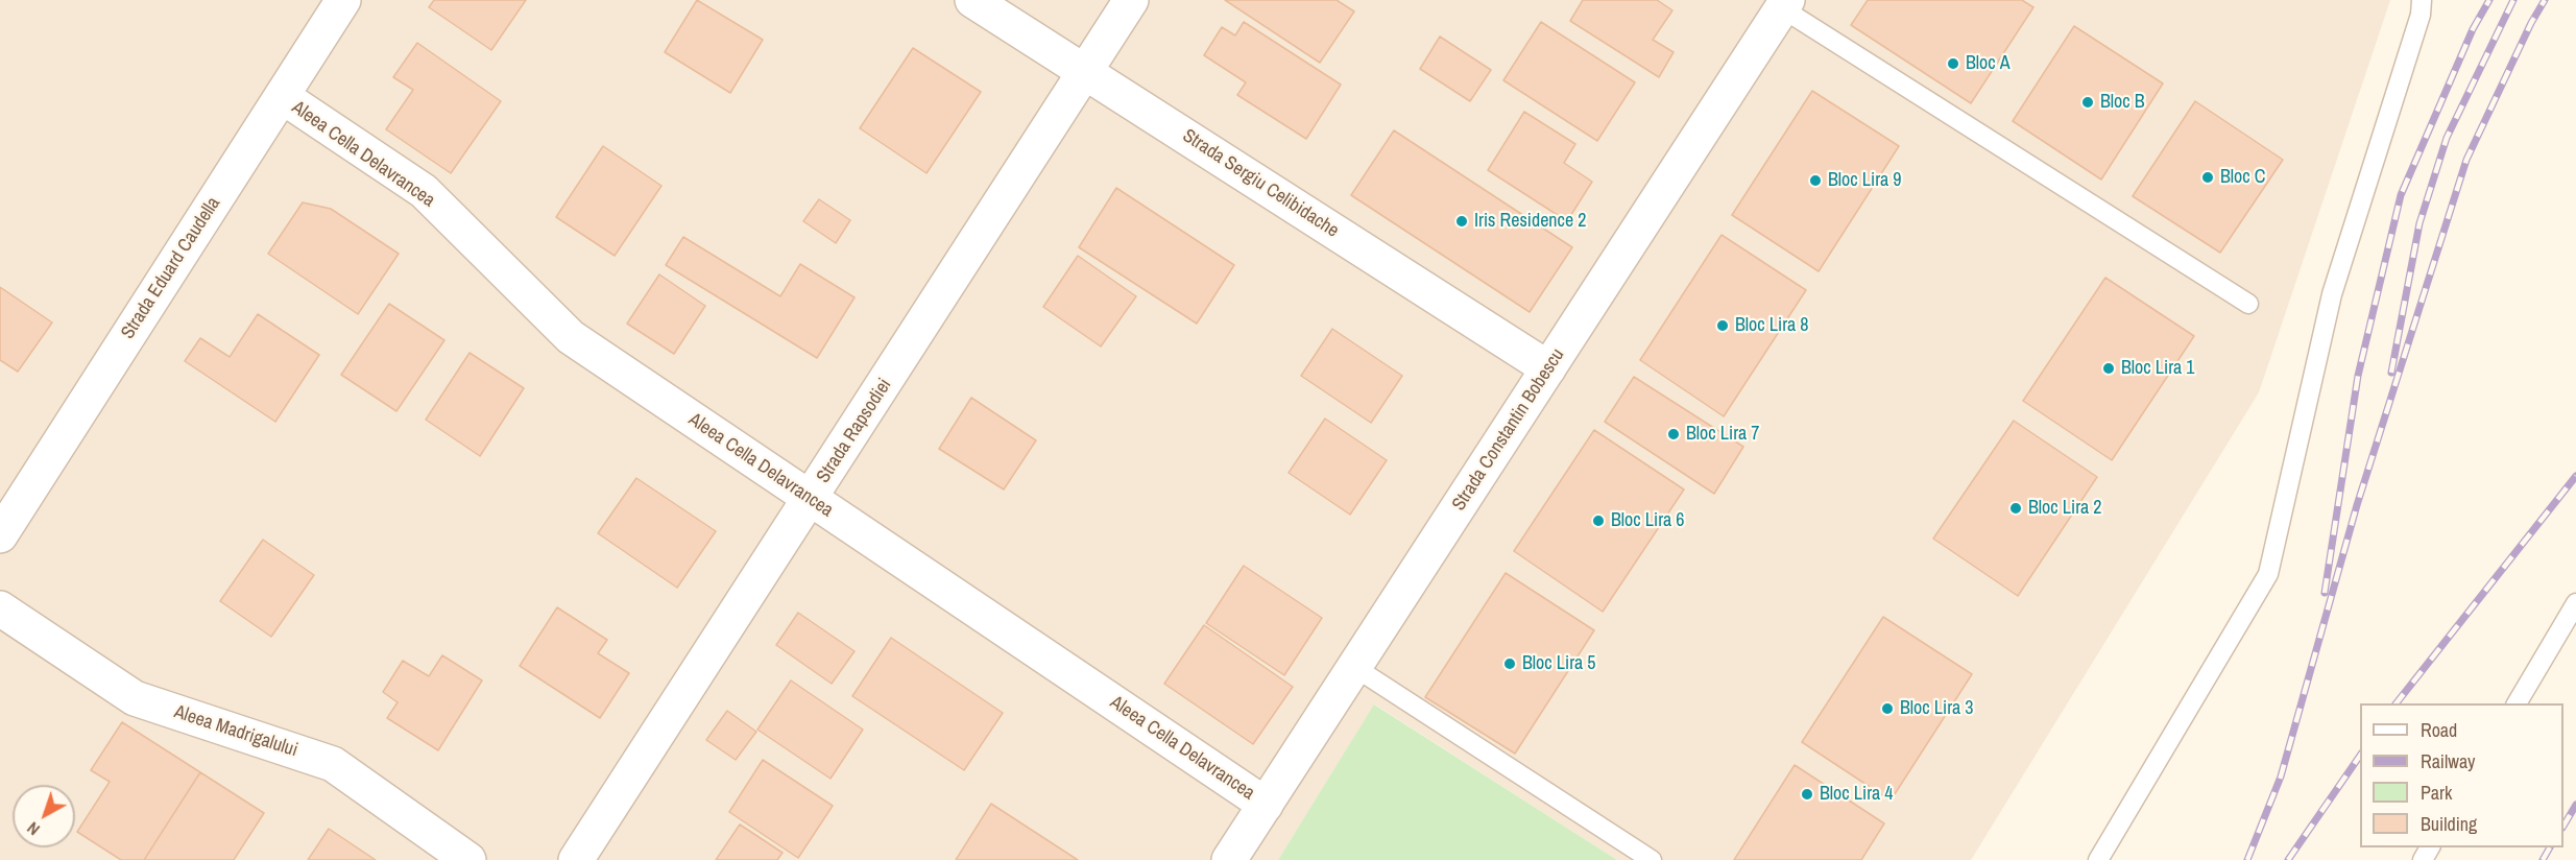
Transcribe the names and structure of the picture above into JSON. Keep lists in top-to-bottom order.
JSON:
{
  "streets": {
    "street": [
      "Aleea Cella Delavrancea",
      "Strada Sergiu Celibidache",
      "Strada Eduard Caudella",
      "Strada Constantin Bobescu",
      "Strada Rapsodiei",
      "Aleea Madrigalului"
    ]
  },
  "crossings": [
    ["Aleea Cella Delavrancea", "Strada Eduard Caudella"],
    ["Aleea Cella Delavrancea", "Strada Constantin Bobescu"],
    ["Aleea Cella Delavrancea", "Strada Rapsodiei"],
    ["Strada Sergiu Celibidache", "Strada Constantin Bobescu"],
    ["Strada Sergiu Celibidache", "Strada Rapsodiei"]
  ],
  "places": [
    "Bloc A",
    "Bloc B",
    "Bloc C",
    "Bloc Lira 9",
    "Iris Residence 2",
    "Bloc Lira 8",
    "Bloc Lira 1",
    "Bloc Lira 7",
    "Bloc Lira 2",
    "Bloc Lira 6",
    "Bloc Lira 5",
    "Bloc Lira 3",
    "Bloc Lira 4"
  ],
  "legend": [
    "Road",
    "Railway",
    "Park",
    "Building"
  ],
  "north": "bottom left"
}
